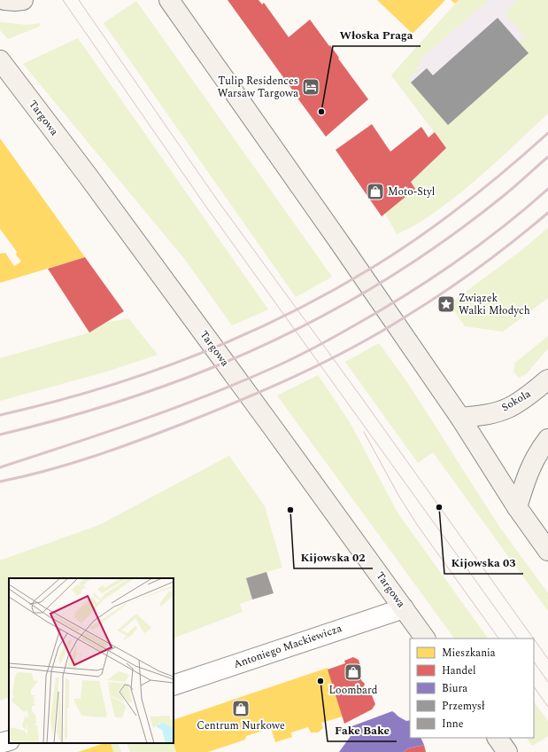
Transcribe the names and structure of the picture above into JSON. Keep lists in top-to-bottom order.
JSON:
{
  "streets": {
    "main road": ["Targowa", "Sokola"],
    "street": ["Antoniego Mackiewicza"]
  },
  "crossings": [
    ["Targowa", "Antoniego Mackiewicza"]
  ],
  "places": {
    "hotel": ["Tulip Residences Warsaw Targowa"],
    "other": [
      "Włoska Praga",
      "Kijowska 03",
      "Kijowska 02",
      "Fake Bake"
    ],
    "shop": ["Moto-Styl", "Loombard", "Centrum Nurkowe"],
    "place": ["Związek Walki Młodych"]
  },
  "legend": [
    "Mieszkania",
    "Handel",
    "Biura",
    "Przemysł",
    "Inne"
  ]
}
